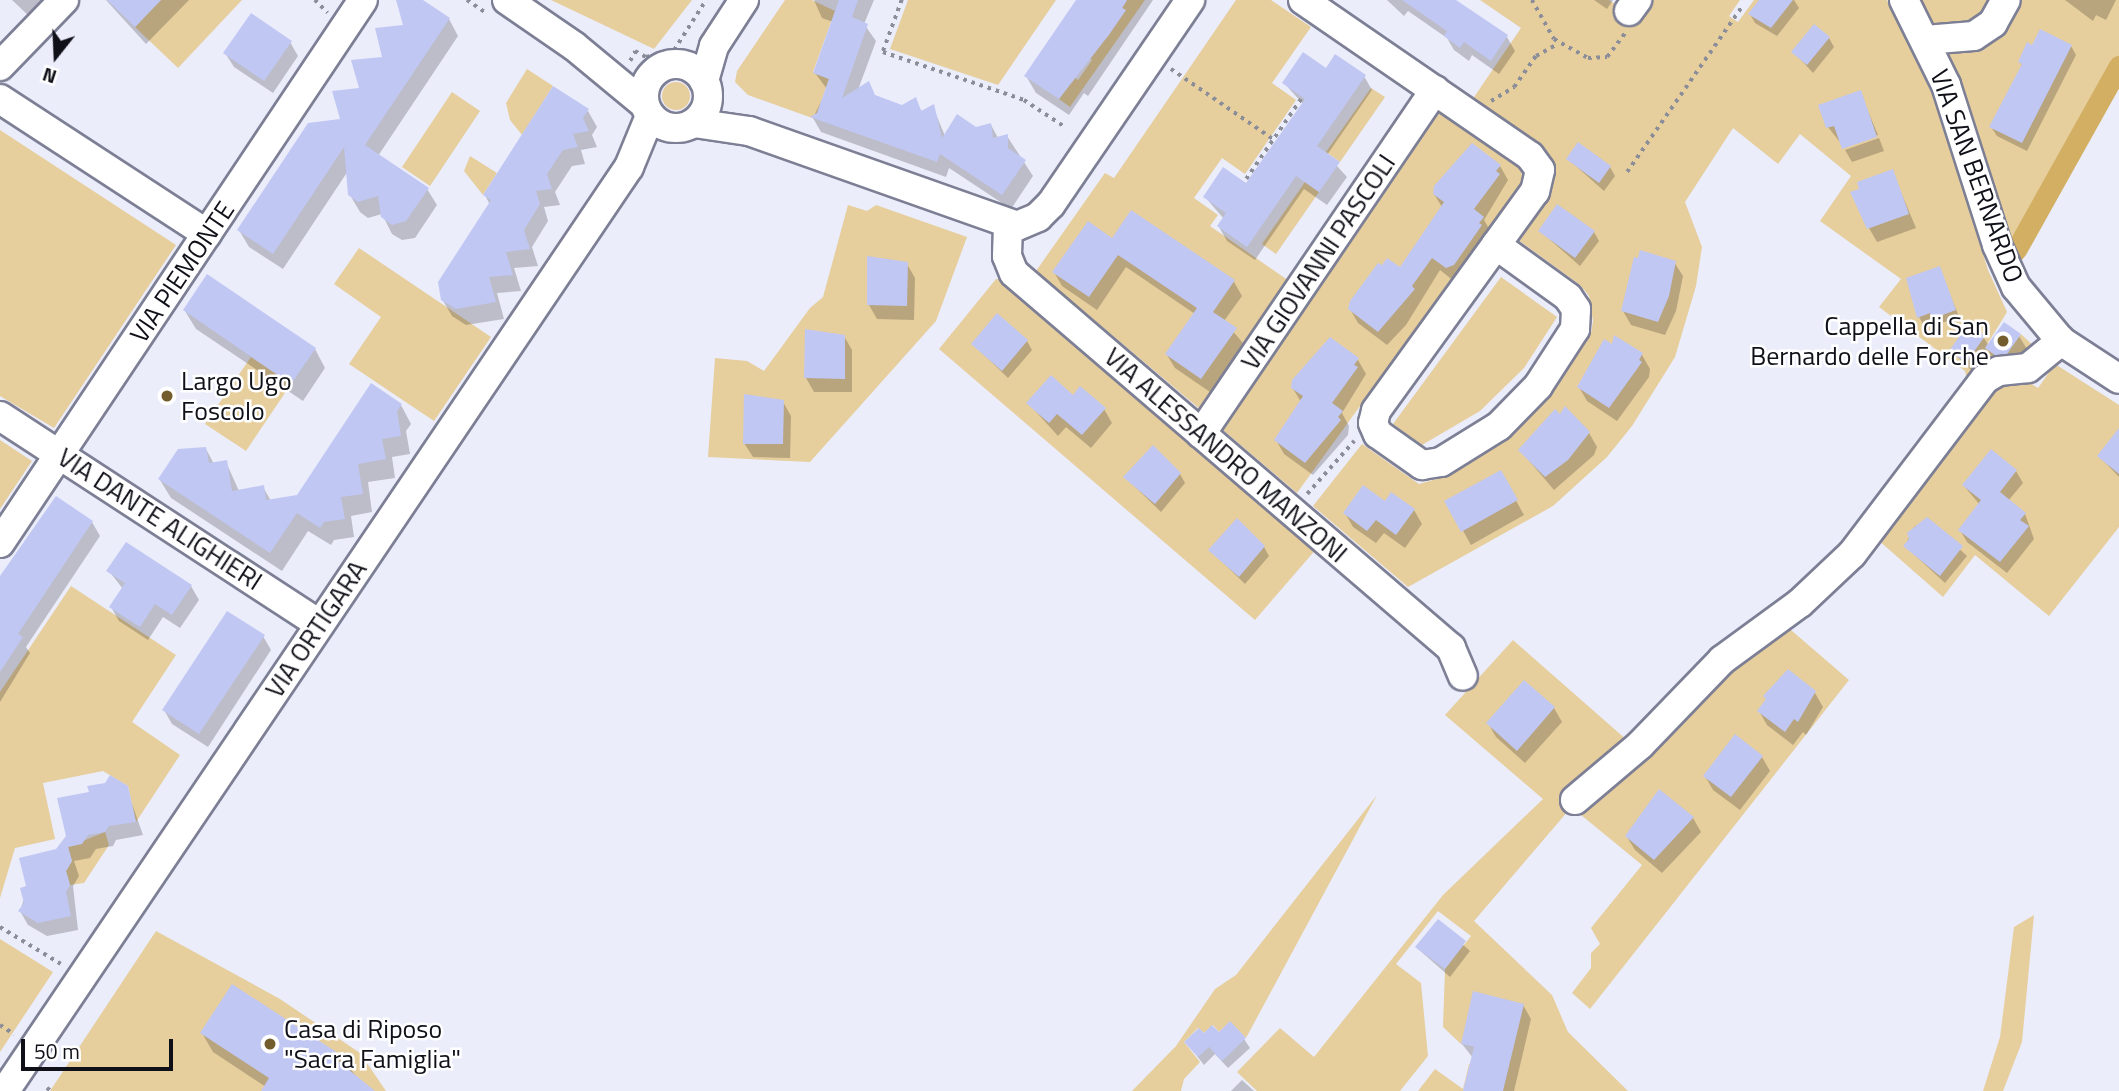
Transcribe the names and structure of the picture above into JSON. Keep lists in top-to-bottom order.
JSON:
{
  "streets": {
    "street": [
      "VIA SAN BERNARDO",
      "VIA GIOVANNI PASCOLI",
      "VIA PIEMONTE",
      "VIA ALESSANDRO MANZONI",
      "VIA DANTE ALIGHIERI",
      "VIA ORTIGARA"
    ]
  },
  "crossings": [
    ["VIA GIOVANNI PASCOLI", "VIA ALESSANDRO MANZONI"],
    ["VIA PIEMONTE", "VIA DANTE ALIGHIERI"],
    ["VIA DANTE ALIGHIERI", "VIA ORTIGARA"]
  ],
  "places": ["Cappella di San Bernardo delle Forche", "Largo Ugo Foscolo", "Casa di Riposo \"Sacra Famiglia\""],
  "scale_bar": "50 m",
  "north": "bottom"
}
